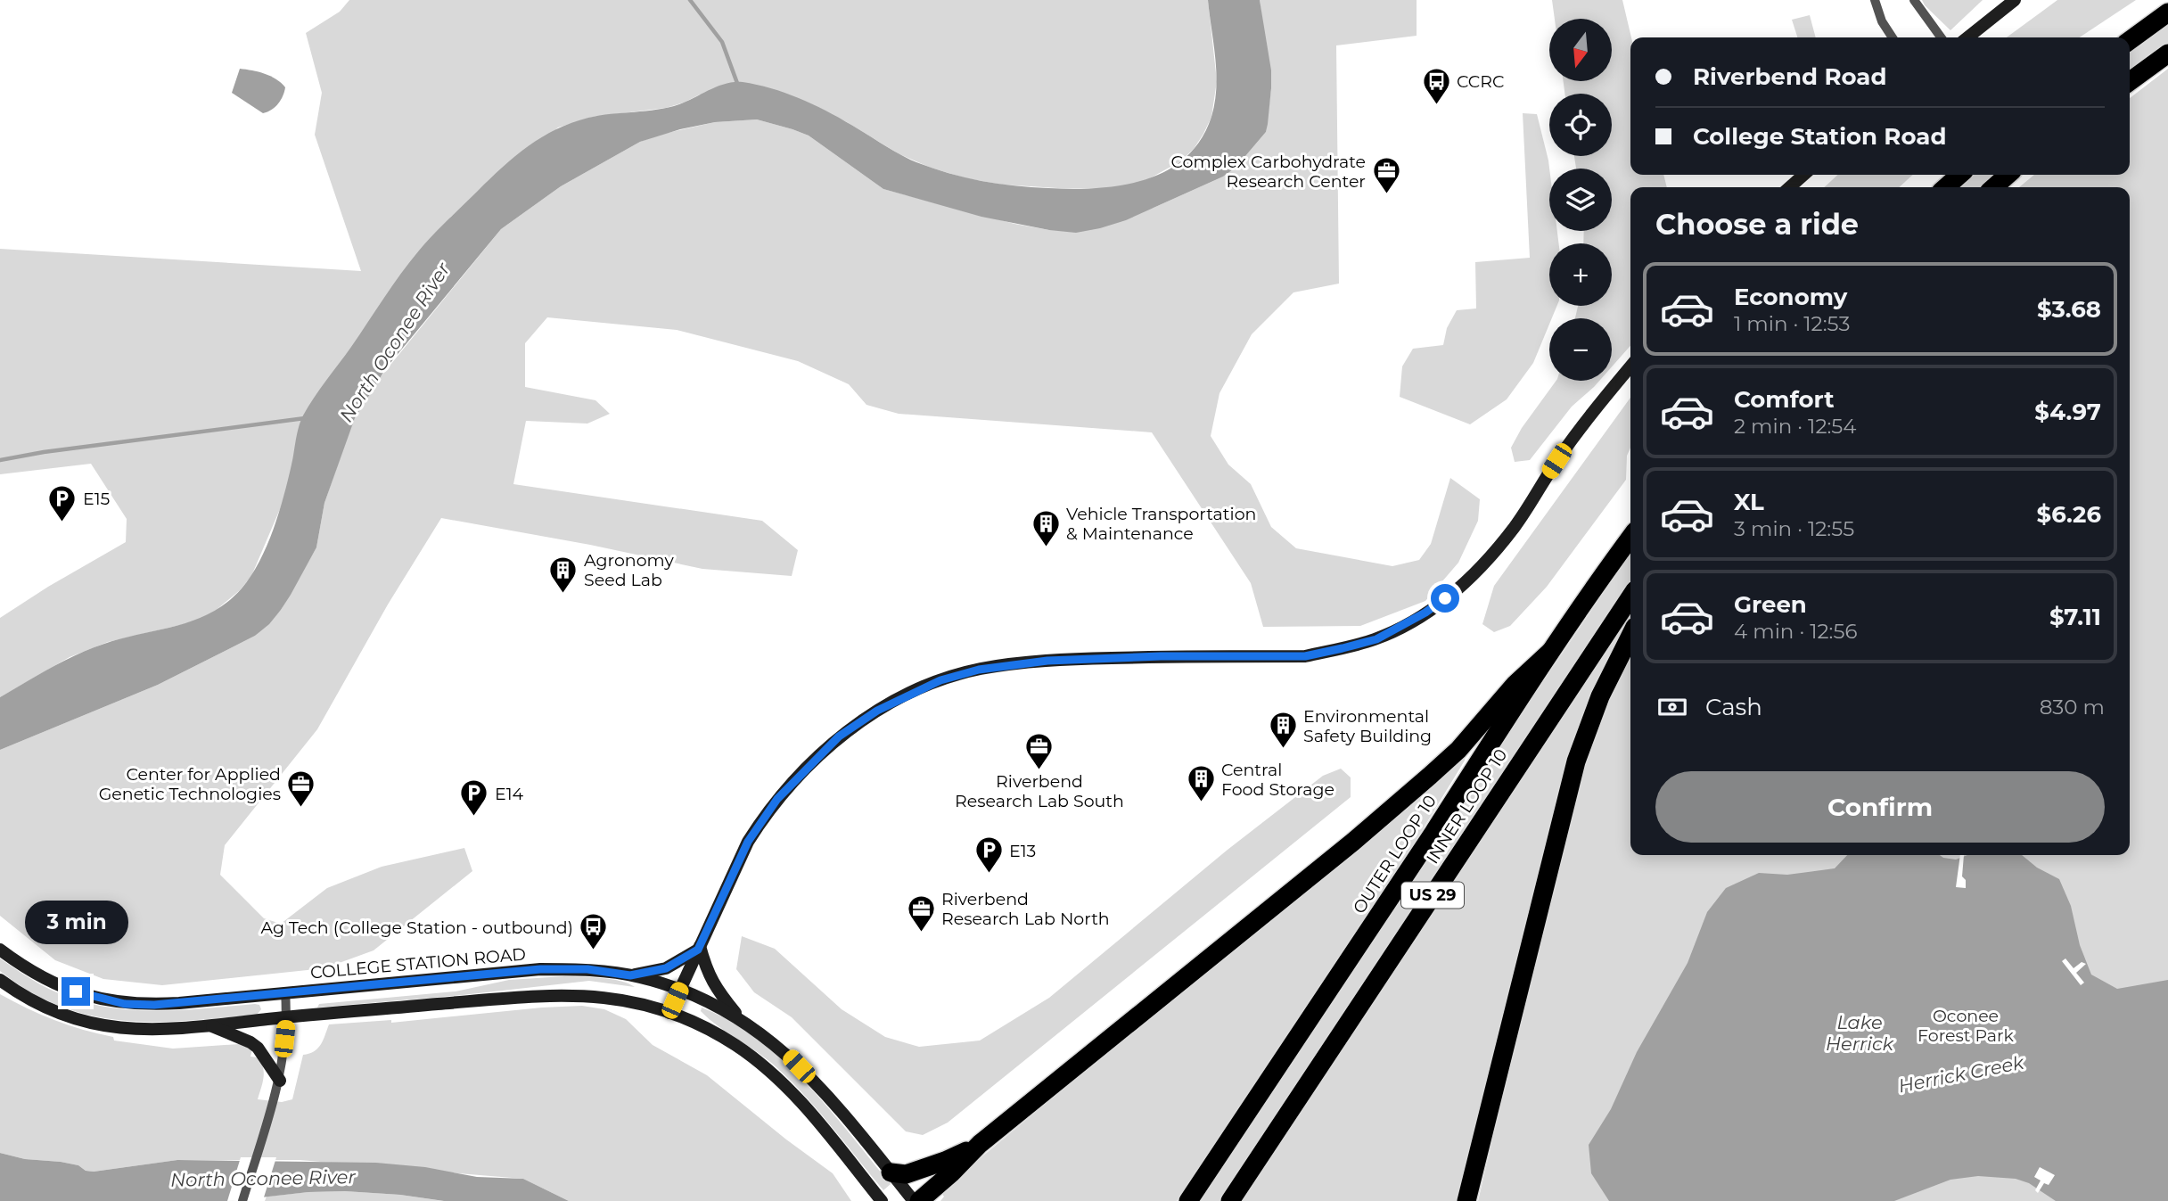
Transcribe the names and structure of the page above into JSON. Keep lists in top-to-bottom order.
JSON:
{
  "streets": {
    "highway": ["INNER LOOP 10", "OUTER LOOP 10", "US 29"],
    "main road": ["COLLEGE STATION ROAD"]
  },
  "water": ["North Oconee River", "Lake Herrick", "Herrick Creek"],
  "parks": ["Oconee Forest Park"],
  "places": {
    "bus stop": ["CCRC", "Ag Tech (College Station - outbound)"],
    "office": [
      "Complex Carbohydrate Research Center",
      "Riverbend Research Lab South",
      "Center for Applied Genetic Technologies",
      "Riverbend Research Lab North"
    ],
    "parking": ["E15", "E14", "E13"],
    "building": [
      "Vehicle Transportation & Maintenance",
      "Agronomy Seed Lab",
      "Environmental Safety Building",
      "Central Food Storage"
    ]
  },
  "north": "bottom",
  "page": {
    "map_buttons": ["+", "−"],
    "banner": ["Riverbend Road", "College Station Road"],
    "heading": "Choose a ride",
    "list": [
      {
        "name": "Economy",
        "note": "1 min · 12:53",
        "value": "$3.68"
      },
      {
        "name": "Comfort",
        "note": "2 min · 12:54",
        "value": "$4.97"
      },
      {
        "name": "XL",
        "note": "3 min · 12:55",
        "value": "$6.26"
      },
      {
        "name": "Green",
        "note": "4 min · 12:56",
        "value": "$7.11"
      }
    ],
    "pay": ["Cash", "830 m"],
    "buttons": "Confirm",
    "bubble": "3 min"
  }
}
